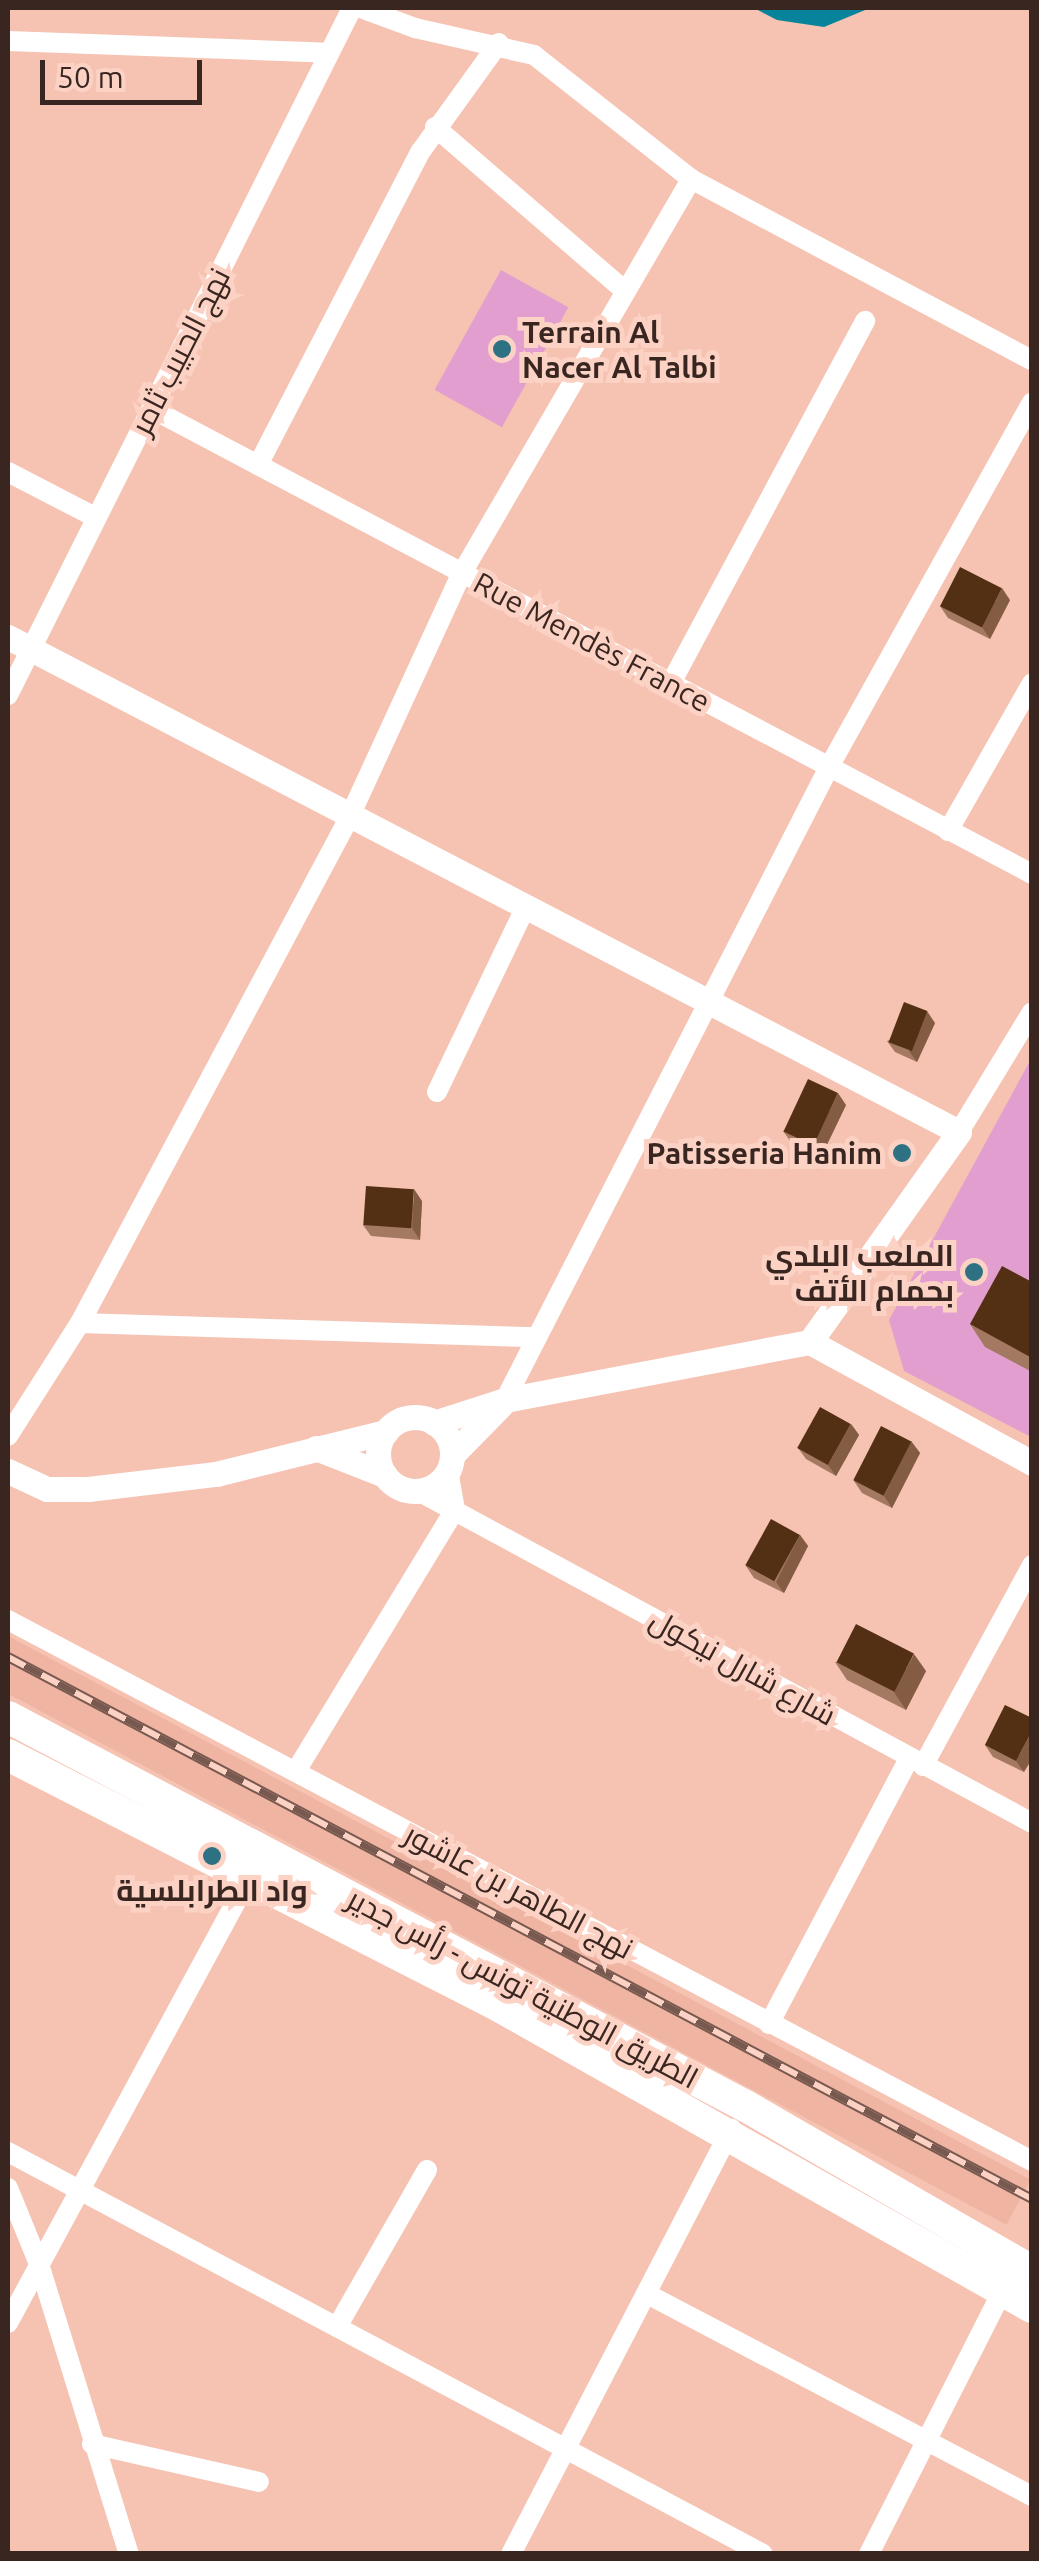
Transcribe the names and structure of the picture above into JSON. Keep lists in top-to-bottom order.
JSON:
{
  "streets": {
    "highway": ["الطريق الوطنية تونس - رأس جدير"],
    "street": [
      "نهج الحبيب ثامر",
      "Rue Mendès France",
      "شارع شارل نيكول",
      "نهج الطاهر بن عاشور"
    ]
  },
  "crossings": [
    ["نهج الحبيب ثامر", "Rue Mendès France"]
  ],
  "places": [
    "Terrain Al Nacer Al Talbi",
    "Patisseria Hanim",
    "الملعب البلدي بحمام الأتف",
    "واد الطرابلسية"
  ],
  "scale_bar": "50 m"
}
